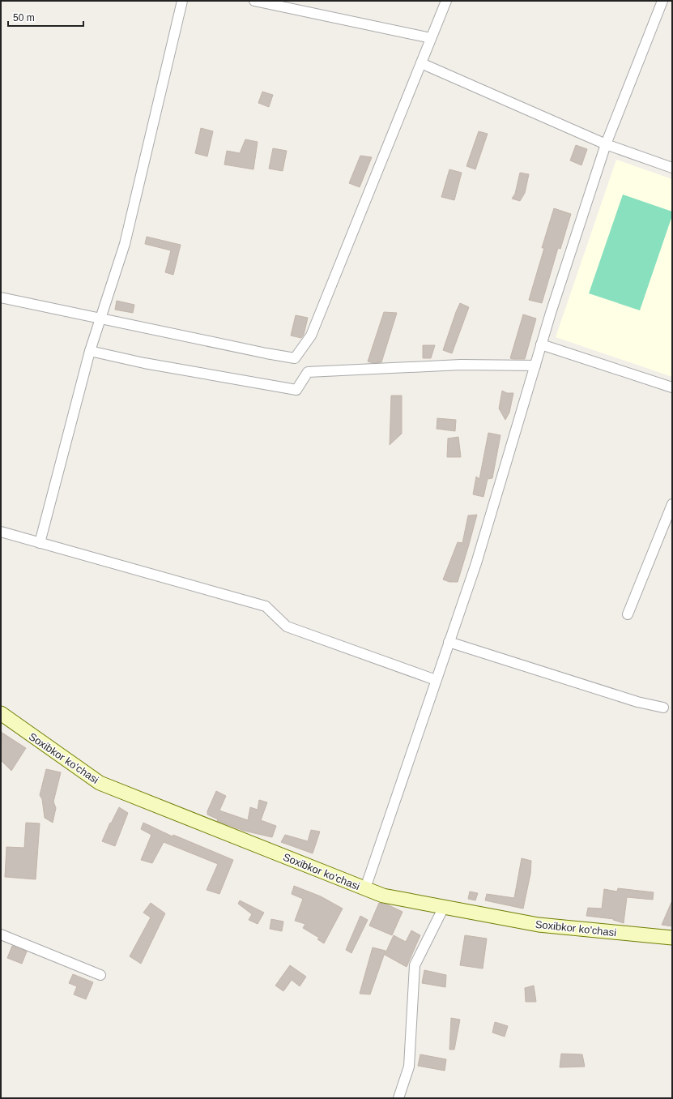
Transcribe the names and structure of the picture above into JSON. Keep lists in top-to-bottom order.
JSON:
{
  "streets": {
    "main road": ["Soxibkor ko'chasi"]
  },
  "scale_bar": "50 m"
}
